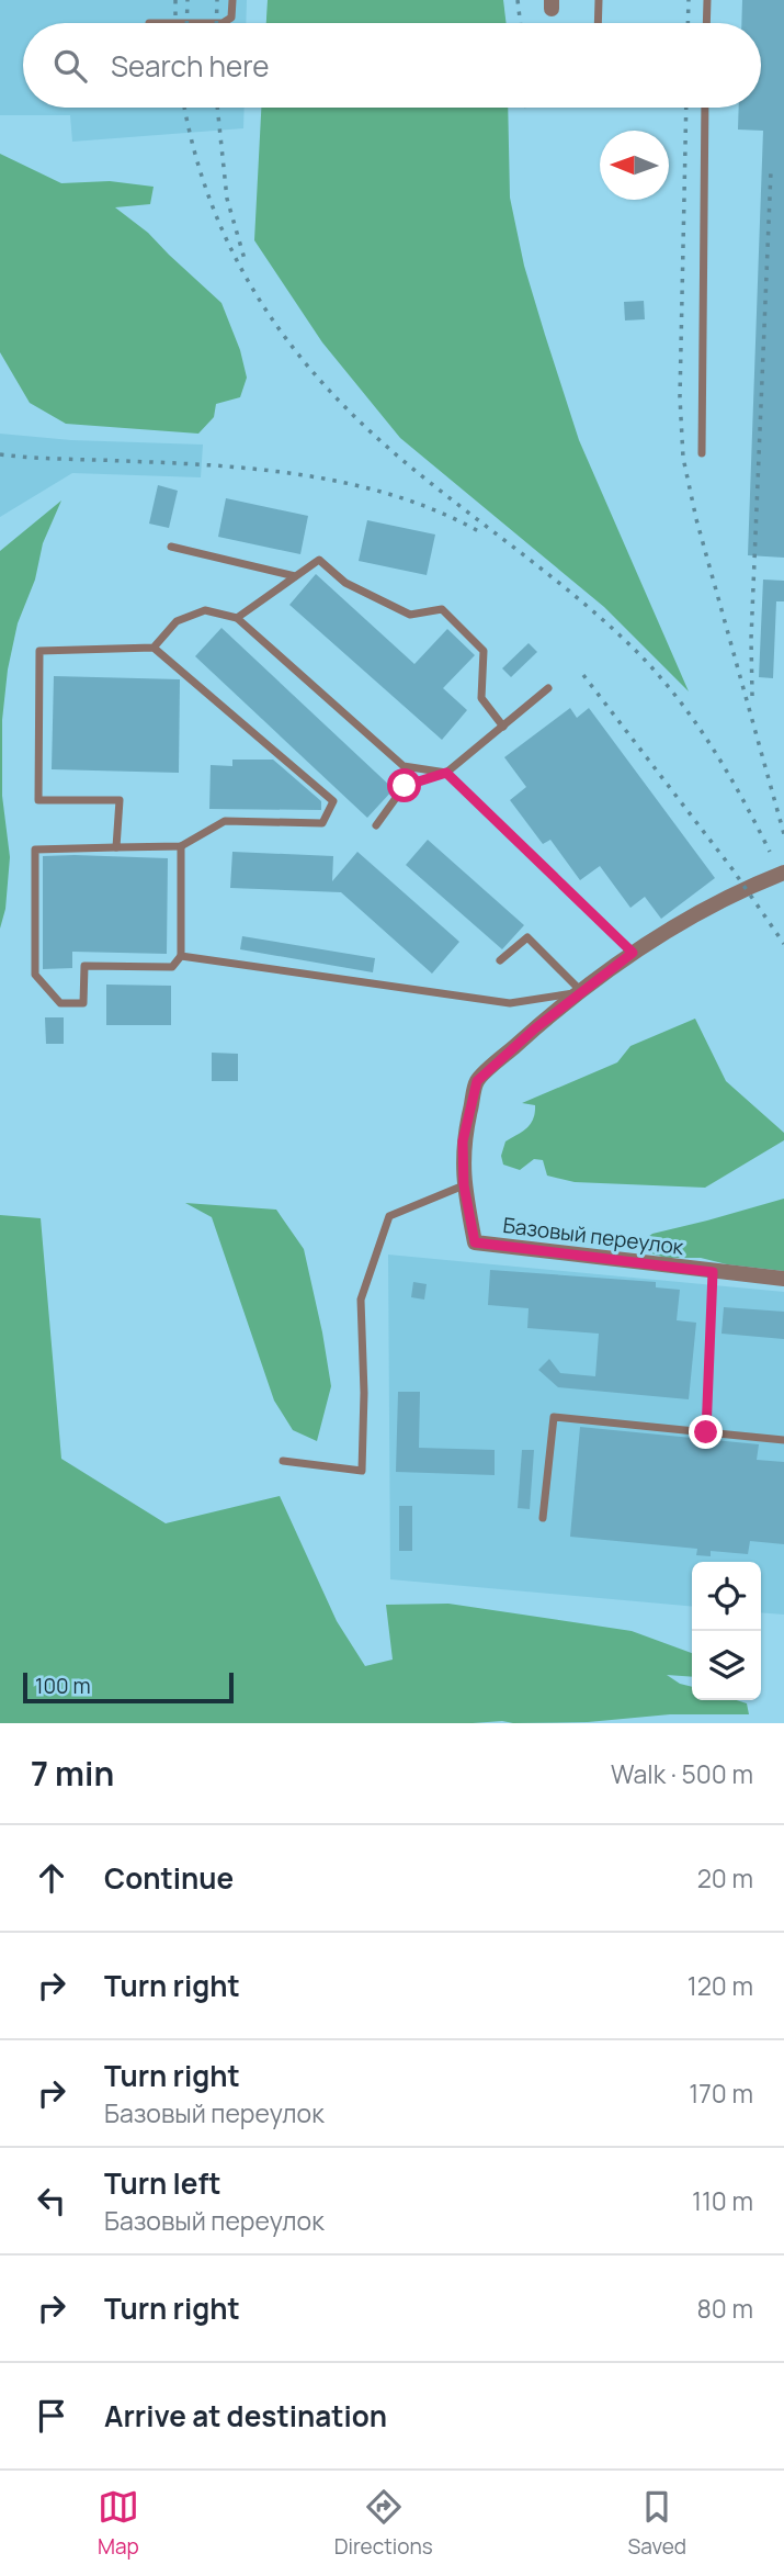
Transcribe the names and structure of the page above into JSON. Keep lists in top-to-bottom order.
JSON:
{
  "streets": {
    "street": ["Базовый переулок"]
  },
  "scale_bar": "100 m",
  "north": "left",
  "page": {
    "search": "Search here",
    "scale": "100 m",
    "heading": ["7 min", "Walk · 500 m"],
    "list": [
      ["Continue", "20 m"],
      ["Turn right", "120 m"],
      ["Turn right", "Базовый переулок", "170 m"],
      ["Turn left", "Базовый переулок", "110 m"],
      ["Turn right", "80 m"],
      "Arrive at destination"
    ],
    "nav": ["Map", "Directions", "Saved"]
  }
}
